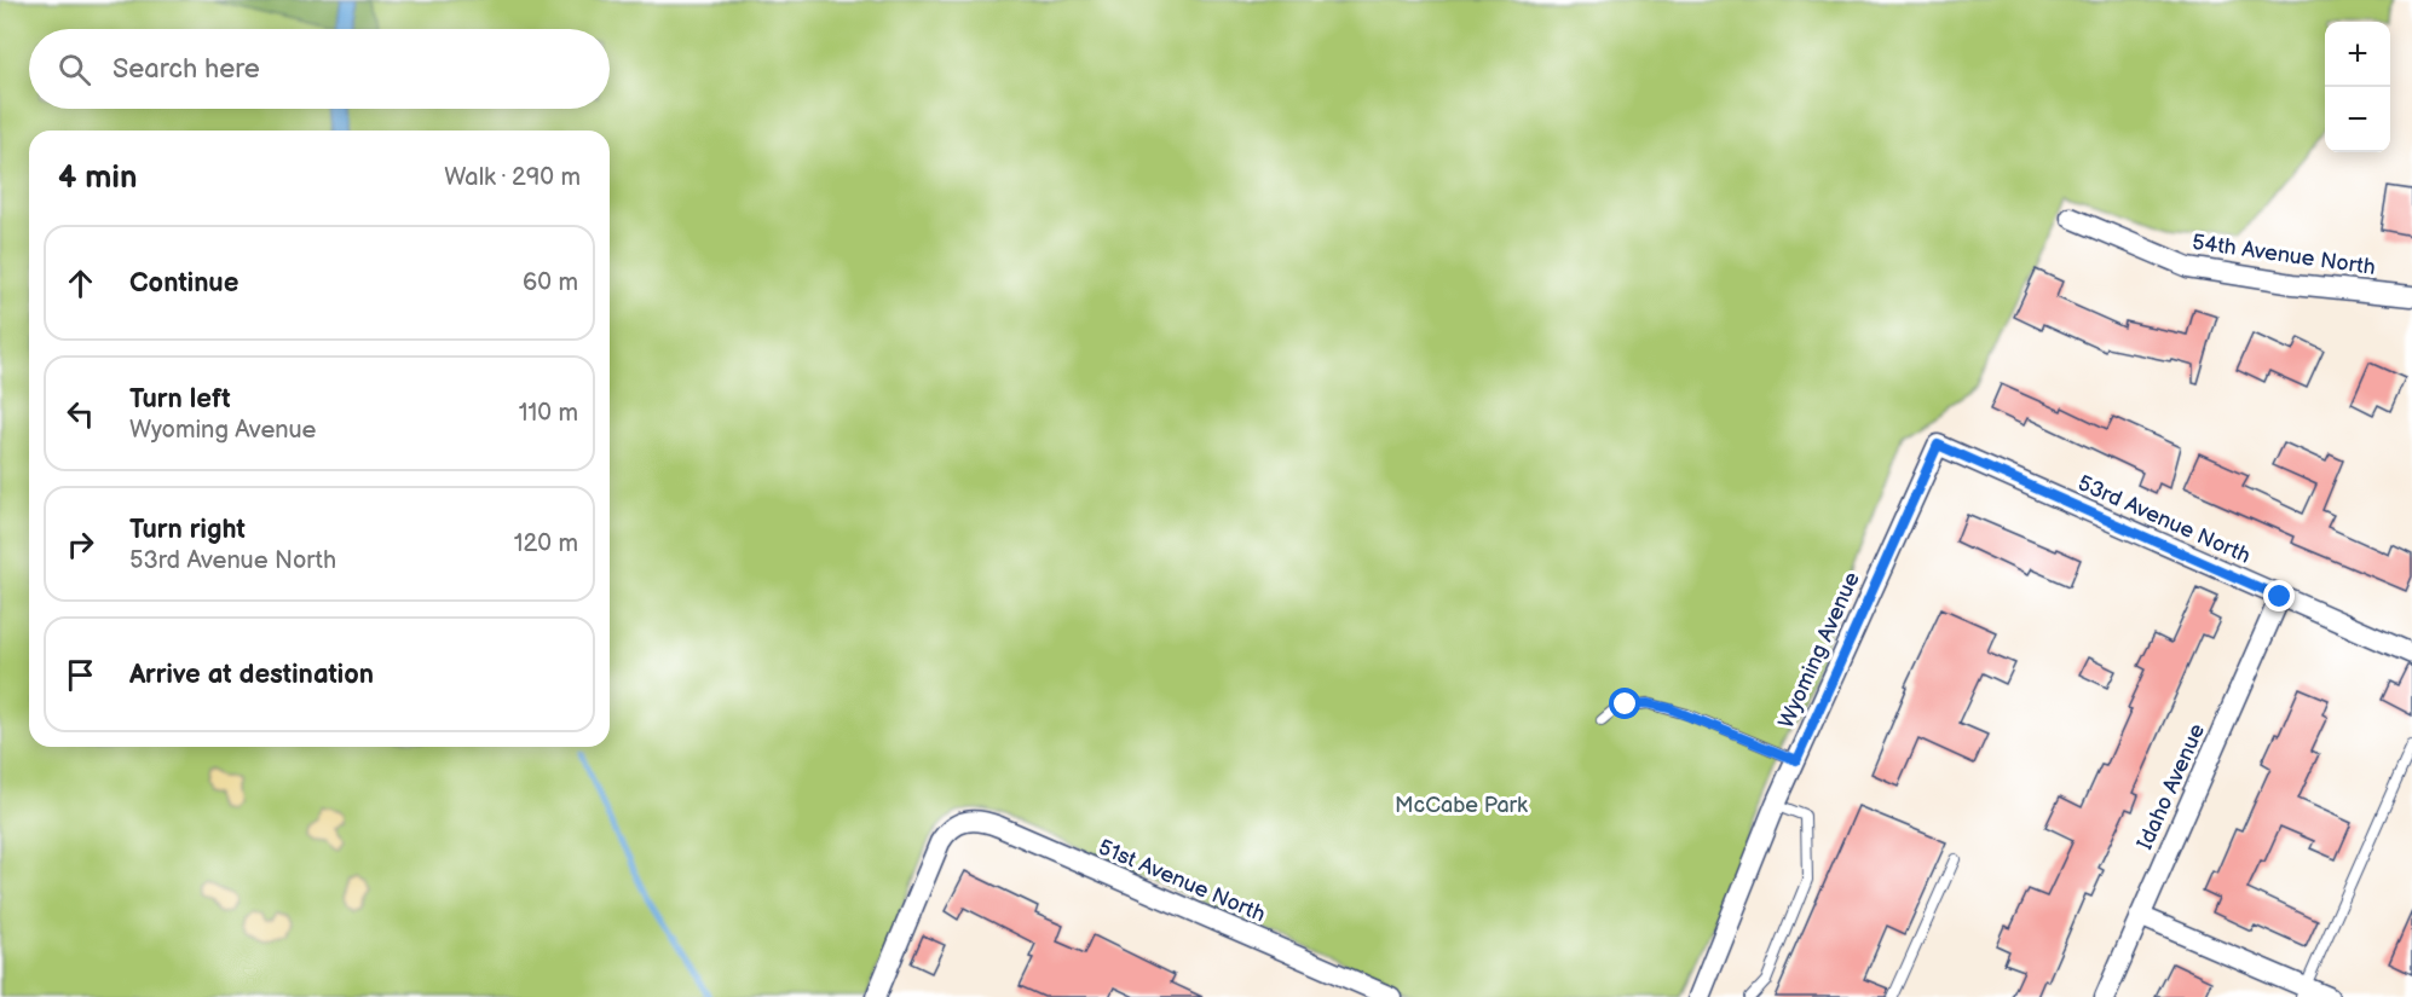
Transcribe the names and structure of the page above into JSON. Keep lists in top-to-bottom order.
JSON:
{
  "streets": {
    "street": [
      "54th Avenue North",
      "53rd Avenue North",
      "Wyoming Avenue",
      "Idaho Avenue",
      "51st Avenue North"
    ]
  },
  "crossings": [
    ["53rd Avenue North", "Wyoming Avenue"],
    ["53rd Avenue North", "Idaho Avenue"]
  ],
  "parks": ["McCabe Park"],
  "page": {
    "map_buttons": ["+", "−"],
    "search": "Search here",
    "heading": ["4 min", "Walk · 290 m"],
    "list": [
      ["Continue", "60 m"],
      ["Turn left", "Wyoming Avenue", "110 m"],
      ["Turn right", "53rd Avenue North", "120 m"],
      "Arrive at destination"
    ]
  }
}
